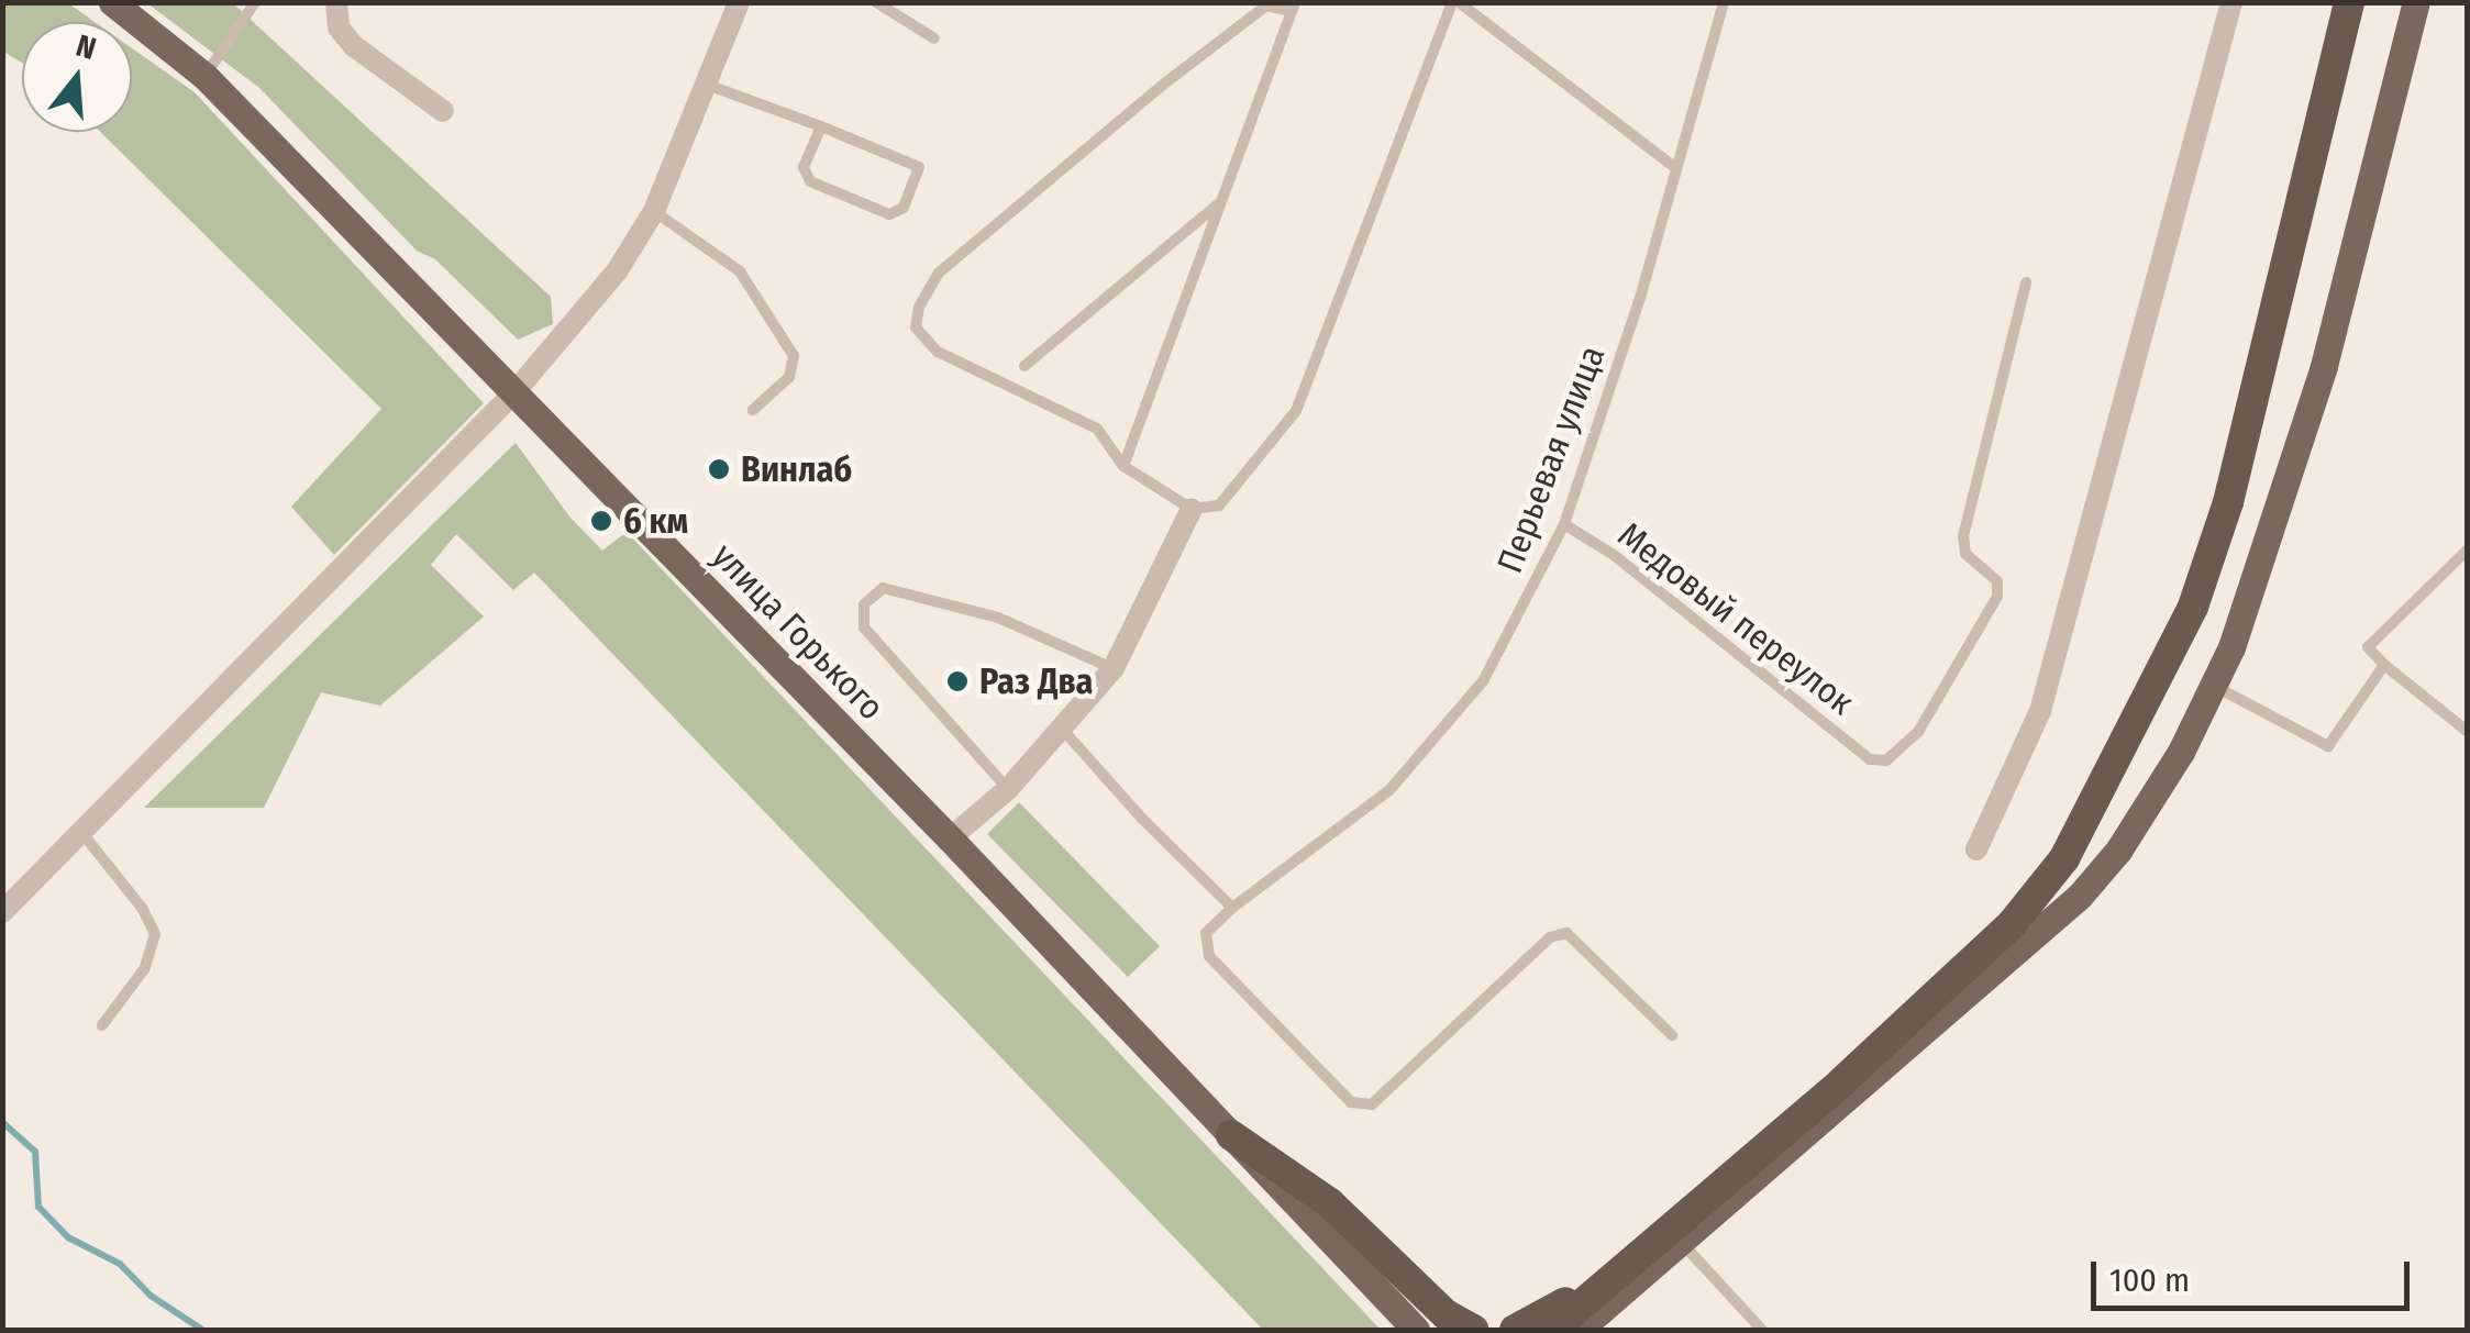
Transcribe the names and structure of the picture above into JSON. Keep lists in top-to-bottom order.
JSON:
{
  "streets": {
    "main road": ["улица Горького"],
    "lane": ["Перьевая улица", "Медовый переулок"]
  },
  "crossings": [
    ["Перьевая улица", "Медовый переулок"]
  ],
  "places": ["Винлаб", "6 км", "Раз Два"],
  "scale_bar": "100 m",
  "north": "top"
}
